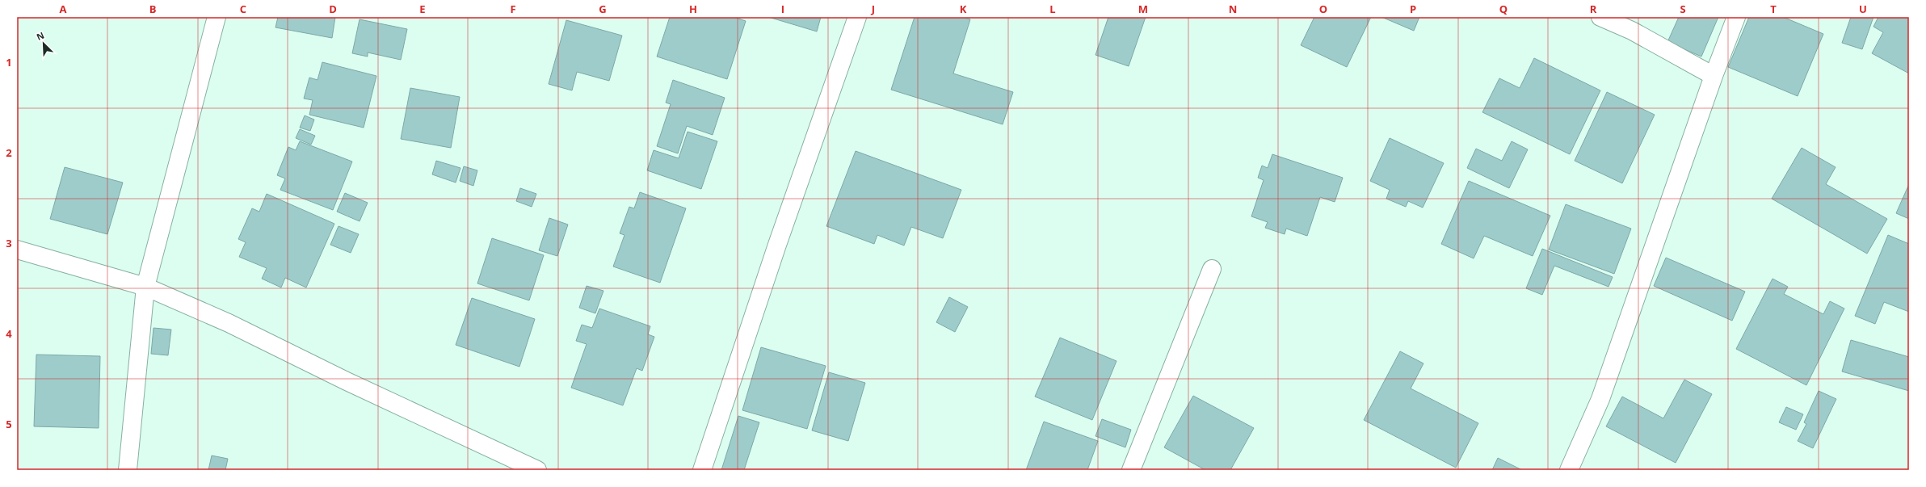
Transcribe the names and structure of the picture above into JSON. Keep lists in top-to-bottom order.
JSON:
{
  "north": "top left",
  "grid": {
    "columns": [
      "A",
      "B",
      "C",
      "D",
      "E",
      "F",
      "G",
      "H",
      "I",
      "J",
      "K",
      "L",
      "M",
      "N",
      "O",
      "P",
      "Q",
      "R",
      "S",
      "T",
      "U"
    ],
    "rows": [
      "1",
      "2",
      "3",
      "4",
      "5"
    ]
  }
}
